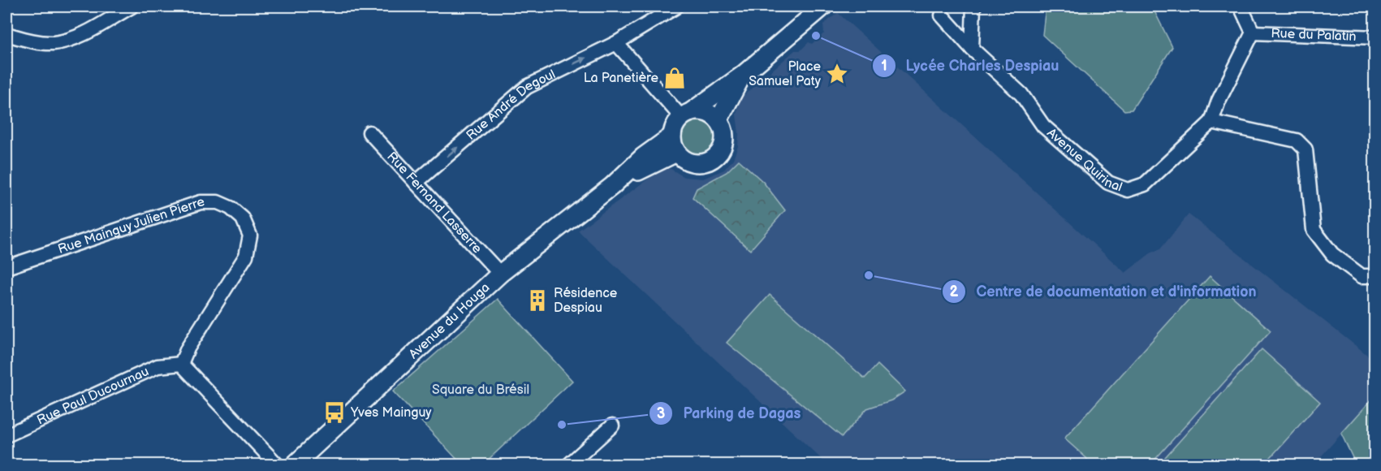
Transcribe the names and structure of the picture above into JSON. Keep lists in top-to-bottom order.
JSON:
{
  "streets": {
    "main road": ["Avenue du Houga"],
    "street": [
      "Rue du Palatin",
      "Rue André Degoul",
      "Avenue Quirinal",
      "Rue Fernand Lasserre",
      "Rue Mainguy Julien Pierre",
      "Rue Paul Ducournau"
    ]
  },
  "crossings": [
    ["Rue du Palatin", "Avenue Quirinal"],
    ["Rue André Degoul", "Rue Fernand Lasserre"],
    ["Rue Fernand Lasserre", "Avenue du Houga"],
    ["Rue Mainguy Julien Pierre", "Rue Paul Ducournau"]
  ],
  "one_way": ["Rue André Degoul"],
  "parks": ["Square du Brésil"],
  "places": {
    "other": ["Lycée Charles Despiau", "Centre de documentation et d'information", "Parking de Dagas"],
    "place": ["Place Samuel Paty"],
    "shop": ["La Panetière"],
    "building": ["Résidence Despiau"],
    "bus stop": ["Yves Mainguy"]
  }
}
